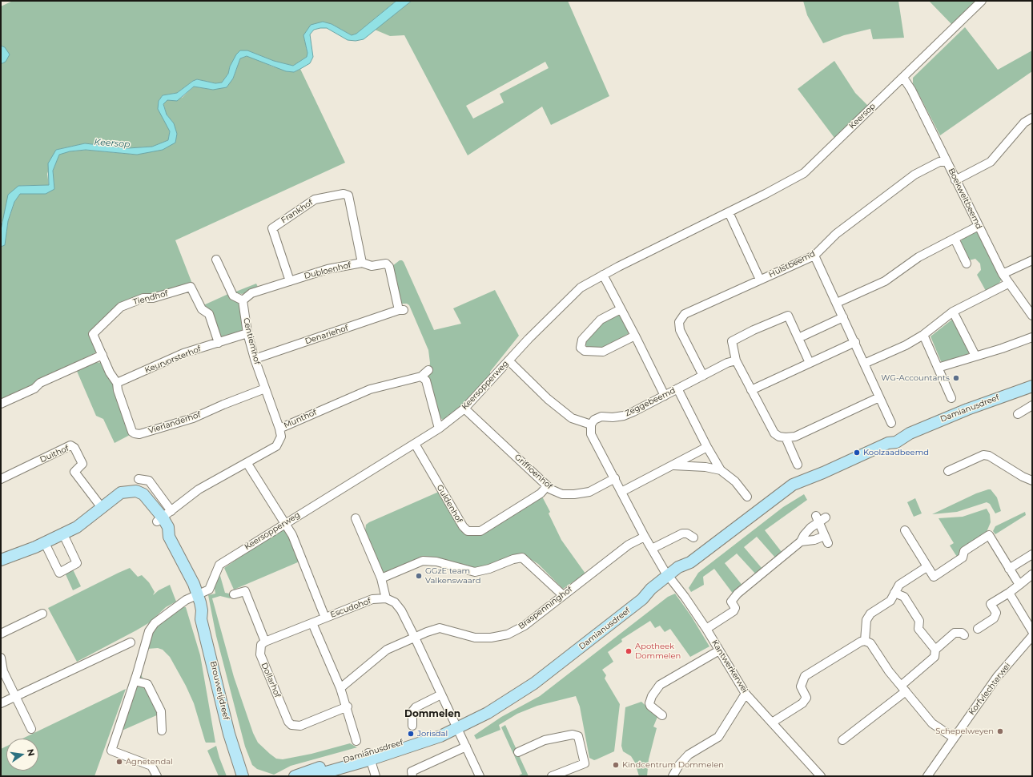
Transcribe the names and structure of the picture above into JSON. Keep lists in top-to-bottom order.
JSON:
{
  "streets": {
    "street": [
      "Keersop",
      "Boekweitbeemd",
      "Frankhof",
      "Hulstbeemd",
      "Dubloenhof",
      "Tiendhof",
      "Denariehof",
      "Centiemhof",
      "Keurvorsterhof",
      "Keersopperweg",
      "Zeggebeemd",
      "Damianusdreef",
      "Munthof",
      "Vierlanderhof",
      "Duithof",
      "Griffioenhof",
      "Guldenhof",
      "Escudohof",
      "Braspenninghof",
      "Kantwerkerwei",
      "Dollarhof",
      "Korfvlechterwei",
      "Brouwerijdreef"
    ]
  },
  "crossings": [
    ["Keersop", "Boekweitbeemd"],
    ["Keersop", "Keersopperweg"],
    ["Boekweitbeemd", "Hulstbeemd"],
    ["Frankhof", "Dubloenhof"],
    ["Hulstbeemd", "Zeggebeemd"],
    ["Dubloenhof", "Denariehof"],
    ["Dubloenhof", "Centiemhof"],
    ["Tiendhof", "Keurvorsterhof"],
    ["Tiendhof", "Vierlanderhof"],
    ["Denariehof", "Centiemhof"],
    ["Centiemhof", "Keurvorsterhof"],
    ["Centiemhof", "Munthof"],
    ["Centiemhof", "Vierlanderhof"],
    ["Keurvorsterhof", "Vierlanderhof"],
    ["Keersopperweg", "Griffioenhof"],
    ["Keersopperweg", "Guldenhof"],
    ["Keersopperweg", "Brouwerijdreef"],
    ["Zeggebeemd", "Kantwerkerwei"],
    ["Damianusdreef", "Kantwerkerwei"],
    ["Munthof", "Brouwerijdreef"],
    ["Duithof", "Brouwerijdreef"],
    ["Griffioenhof", "Guldenhof"],
    ["Griffioenhof", "Kantwerkerwei"],
    ["Escudohof", "Dollarhof"],
    ["Braspenninghof", "Kantwerkerwei"]
  ],
  "districts": ["Dommelen"],
  "water": ["Keersop"],
  "places": [
    "WG-Accountants",
    "Koolzaadbeemd",
    "GGzE team Valkenswaard",
    "Apotheek Dommelen",
    "Schepelweyen",
    "Jorisdal",
    "Agnetendal",
    "Kindcentrum Dommelen"
  ],
  "north": "right"
}
